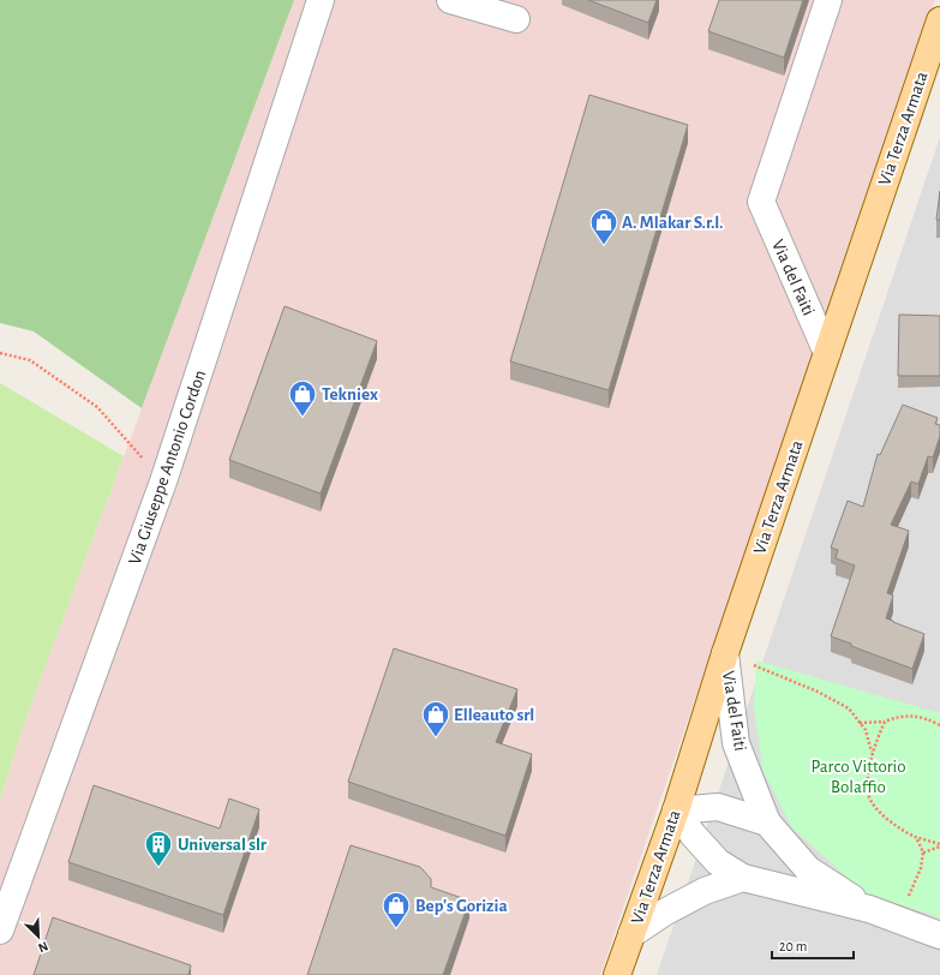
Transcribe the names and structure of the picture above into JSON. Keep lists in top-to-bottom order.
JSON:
{
  "streets": {
    "main road": ["Via Terza Armata"],
    "street": ["Via del Faiti", "Via Giuseppe Antonio Cordon"]
  },
  "crossings": [
    ["Via Terza Armata", "Via del Faiti"]
  ],
  "parks": ["Parco Vittorio Bolaffio"],
  "places": {
    "shop": [
      "A. Mlakar S.r.l.",
      "Tekniex",
      "Elleauto srl",
      "Bep's Gorizia"
    ],
    "building": ["Universal slr"]
  },
  "scale_bar": "20 m",
  "north": "bottom right"
}
